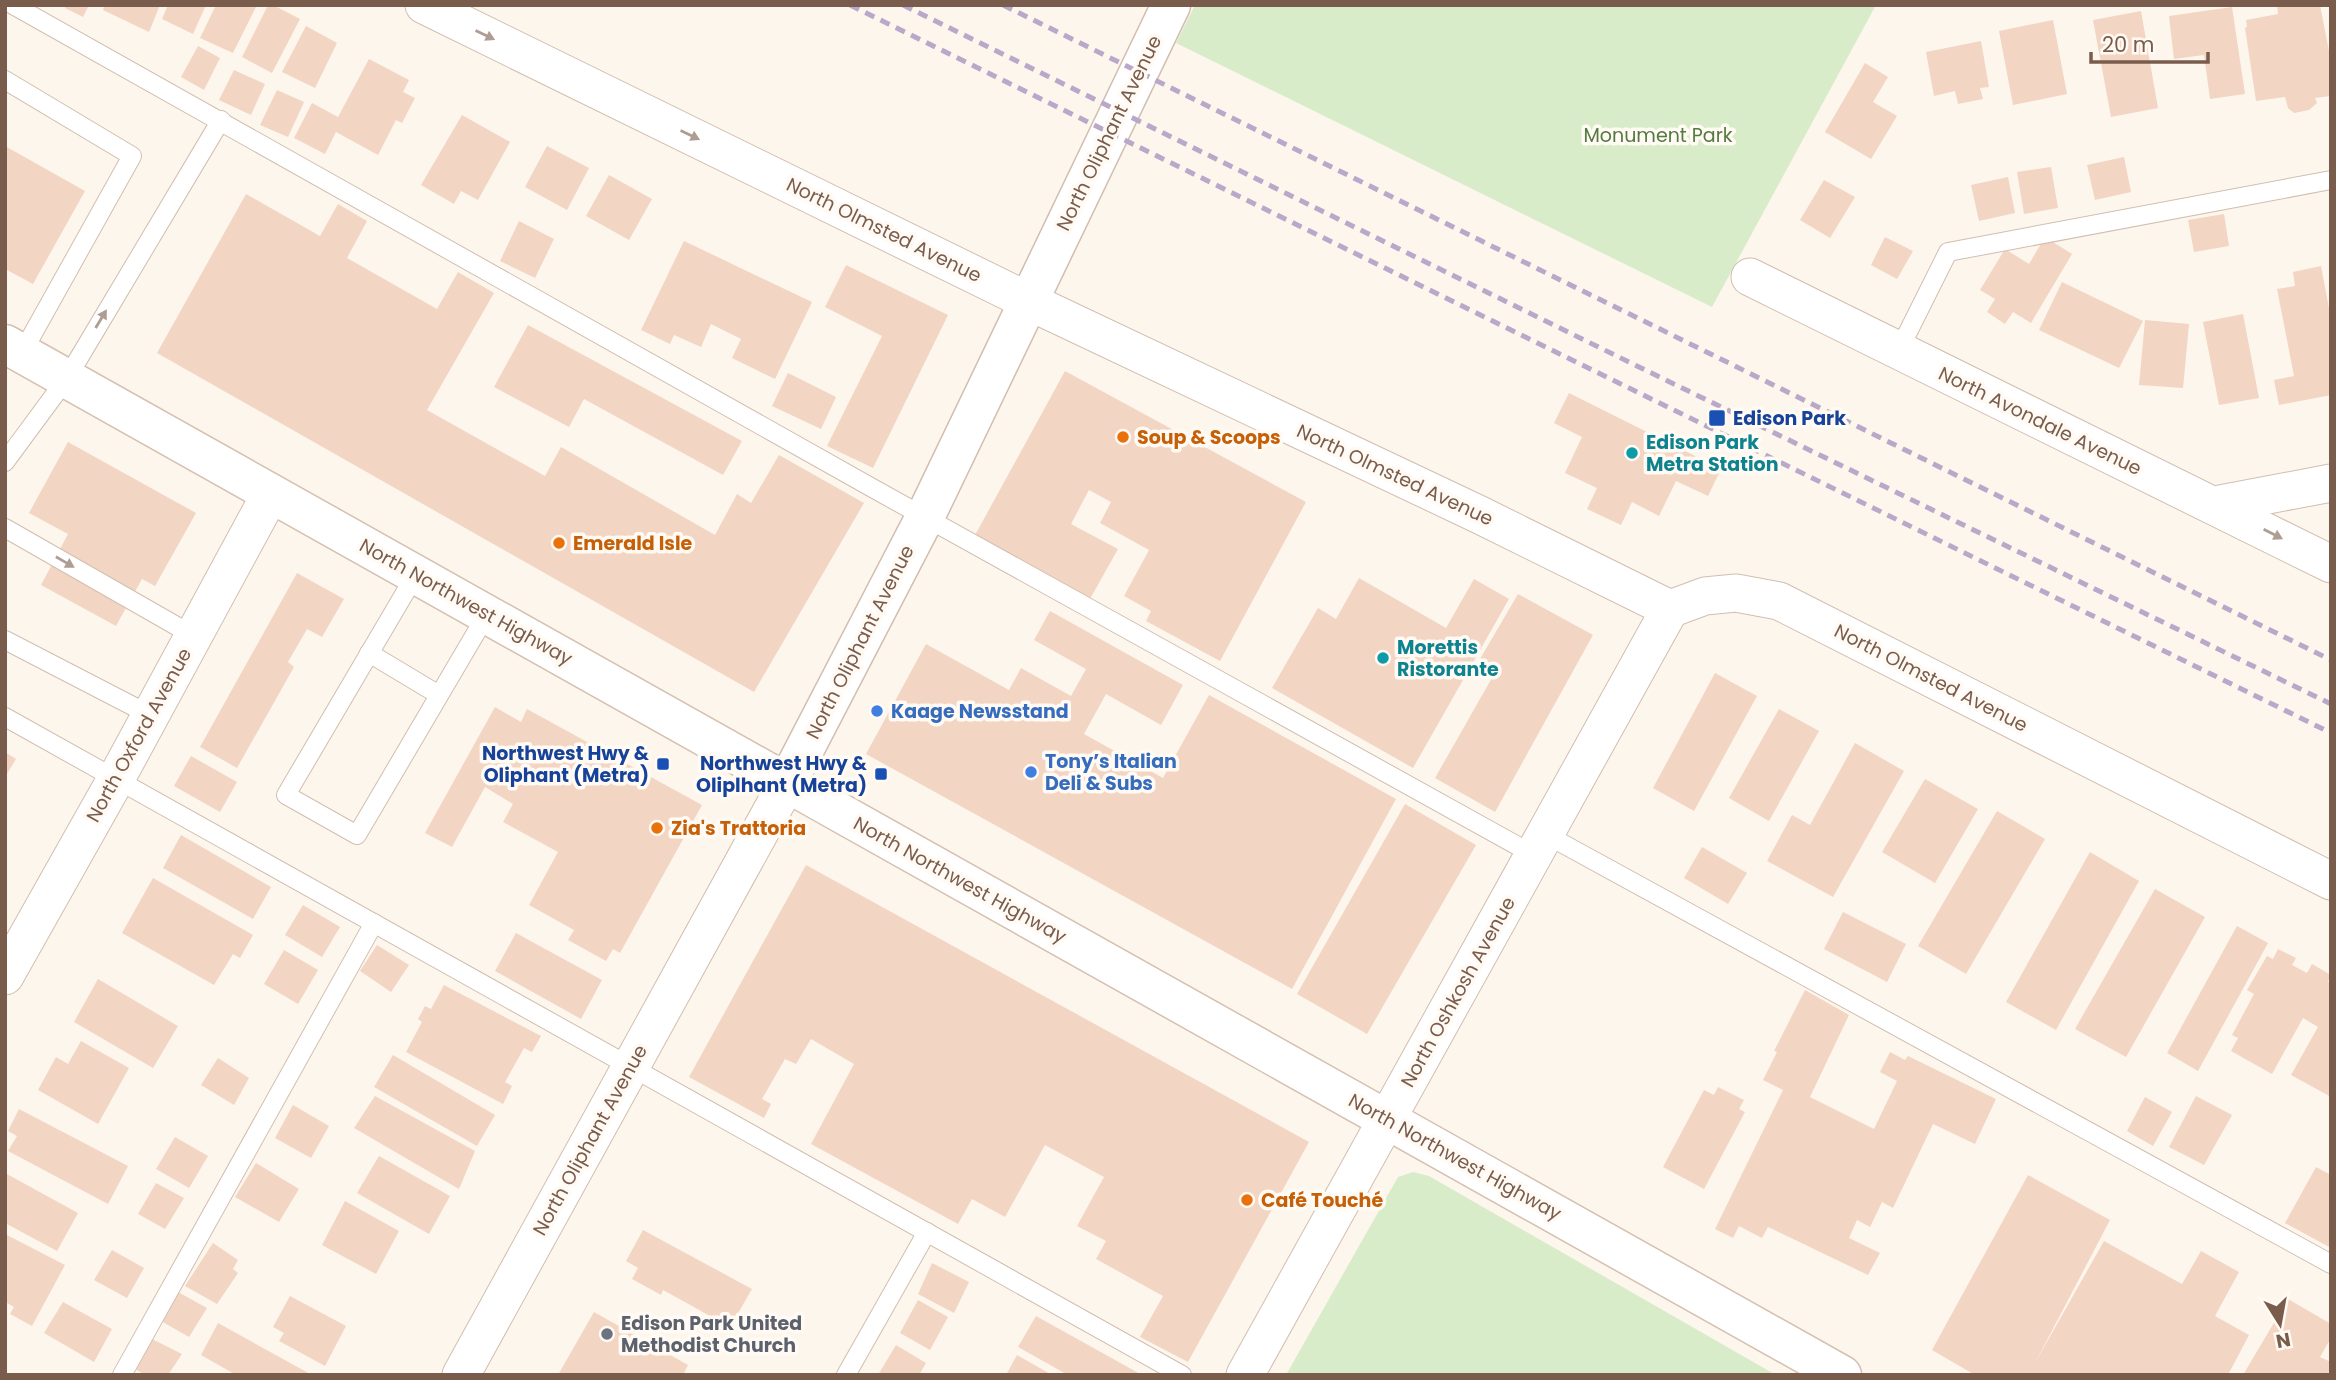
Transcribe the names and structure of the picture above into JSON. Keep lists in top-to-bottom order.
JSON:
{
  "streets": {
    "main road": ["North Oliphant Avenue", "North Northwest Highway"],
    "street": [
      "North Olmsted Avenue",
      "North Avondale Avenue",
      "North Oxford Avenue",
      "North Oshkosh Avenue"
    ]
  },
  "crossings": [
    ["North Oliphant Avenue", "North Olmsted Avenue"],
    ["North Oliphant Avenue", "North Northwest Highway"],
    ["North Olmsted Avenue", "North Oshkosh Avenue"],
    ["North Northwest Highway", "North Oxford Avenue"],
    ["North Northwest Highway", "North Oshkosh Avenue"]
  ],
  "parks": ["Monument Park"],
  "places": {
    "transit": ["Edison Park", "Northwest Hwy & Oliphant (Metra)", "Northwest Hwy & Oliplhant (Metra)"],
    "other": [
      "Soup & Scoops",
      "Edison Park Metra Station",
      "Emerald Isle",
      "Morettis Ristorante",
      "Kaage Newsstand",
      "Tony’s Italian Deli & Subs",
      "Zia's Trattoria",
      "Café Touché",
      "Edison Park United Methodist Church"
    ]
  },
  "scale_bar": "20 m",
  "north": "bottom"
}
